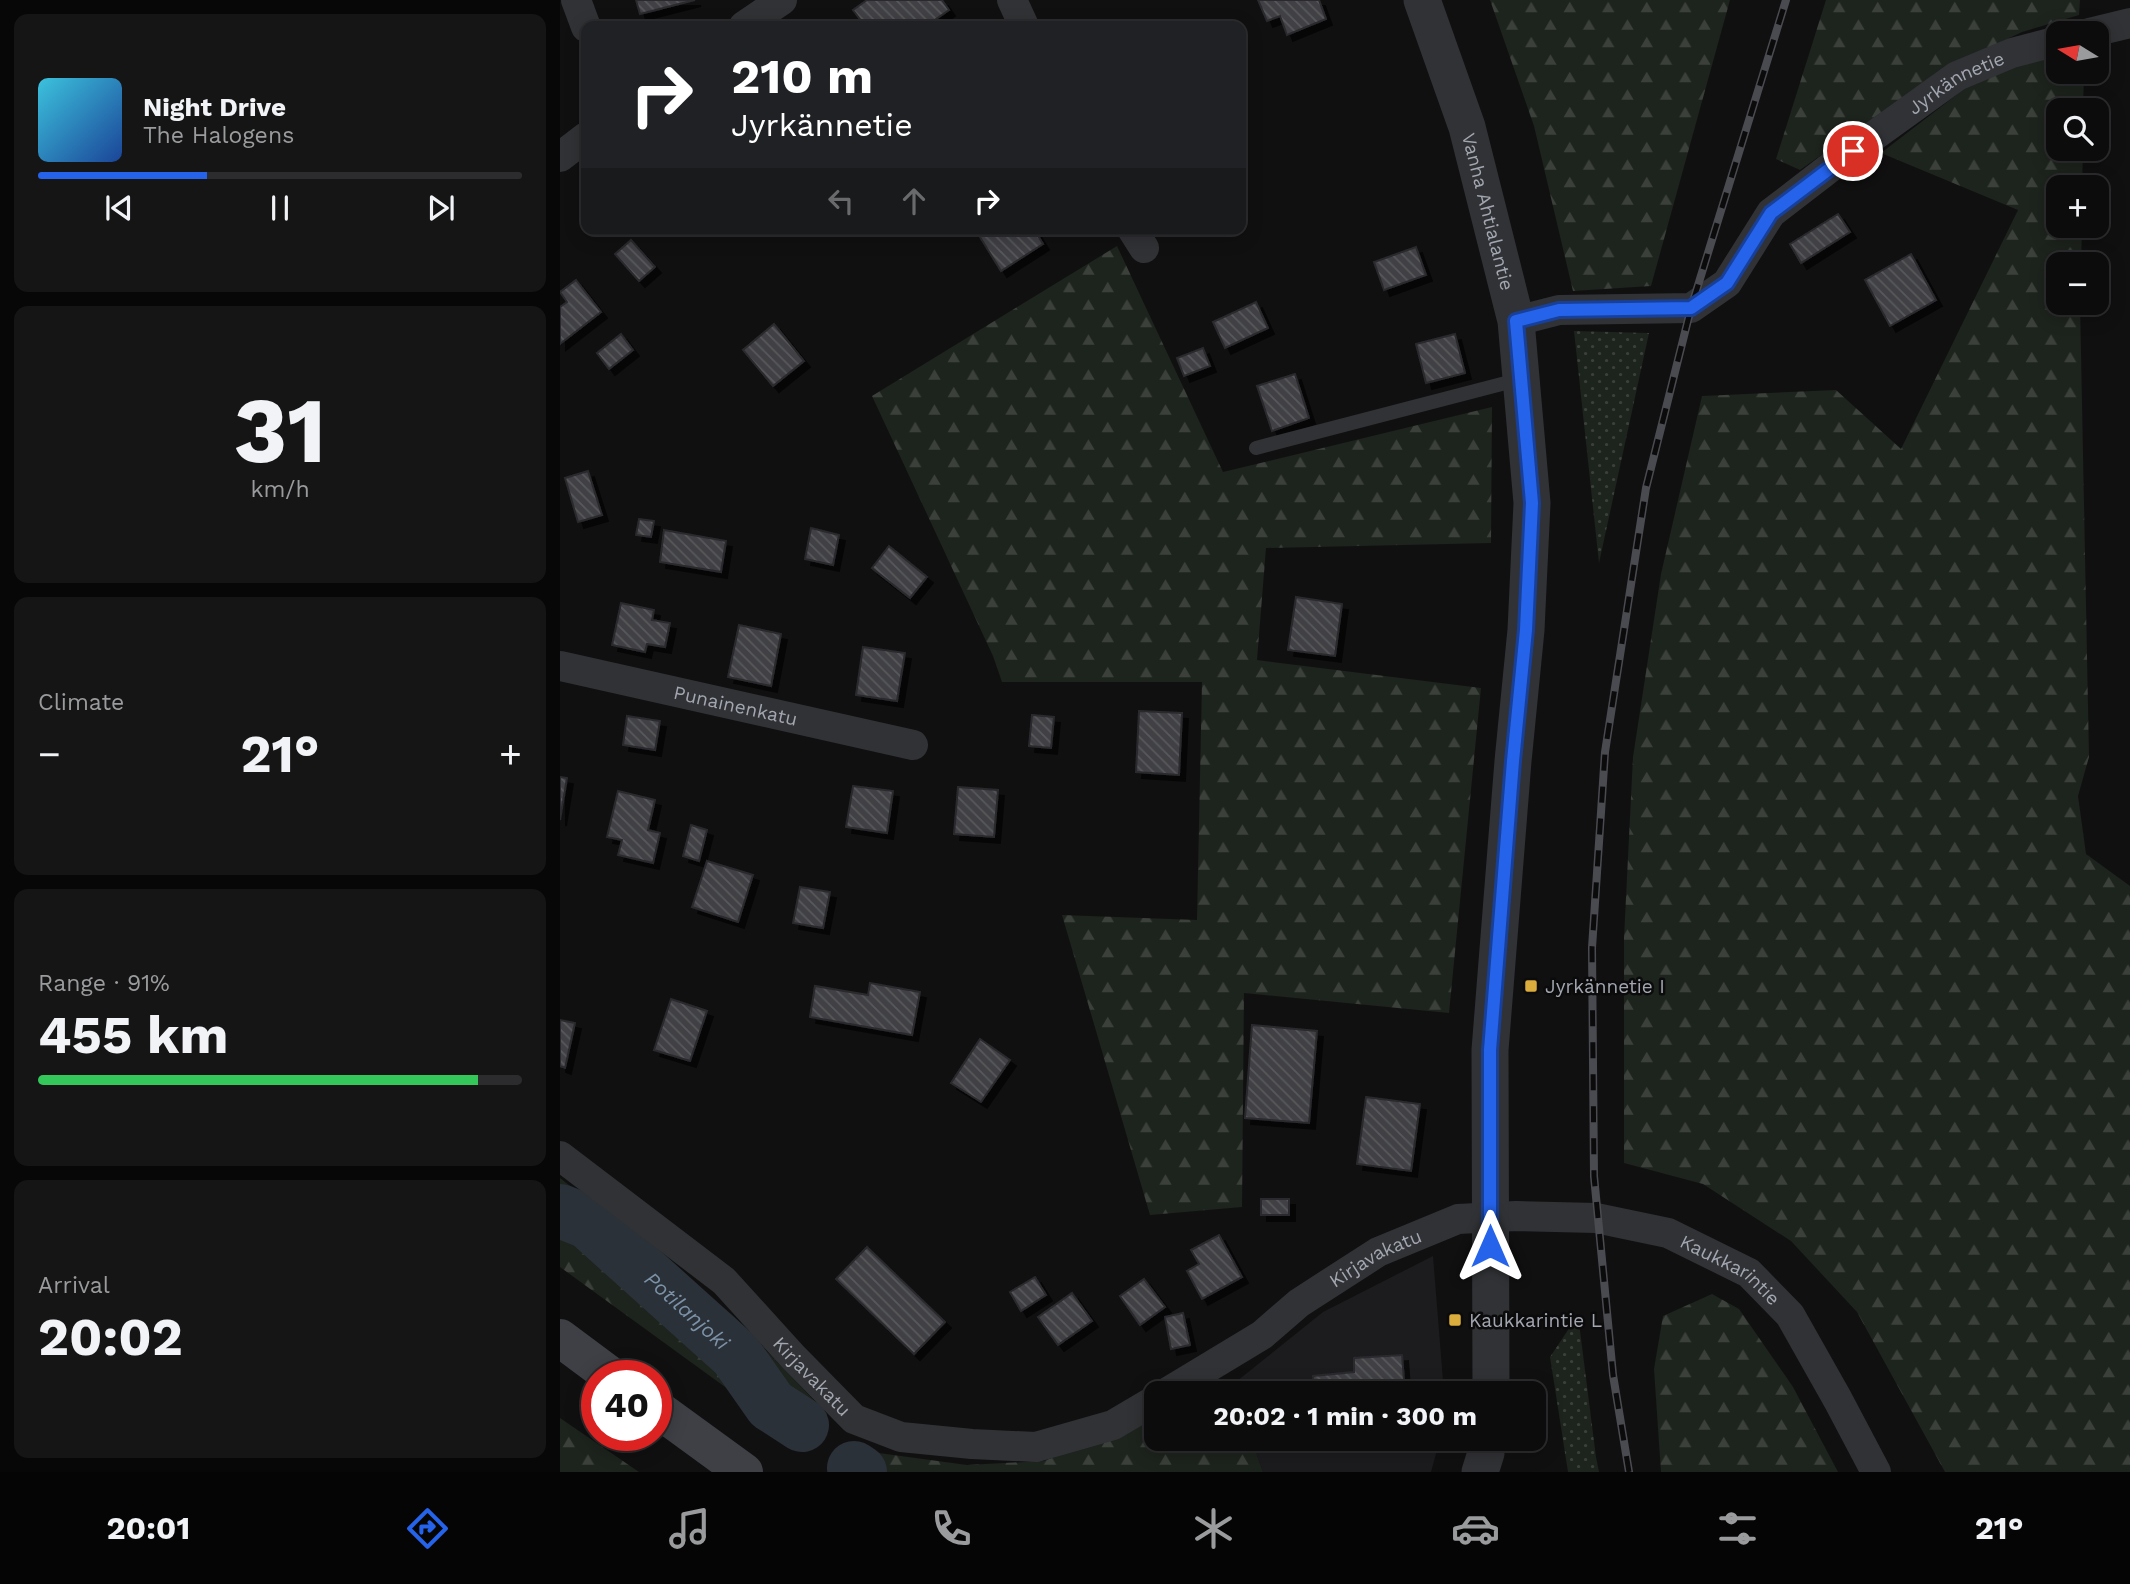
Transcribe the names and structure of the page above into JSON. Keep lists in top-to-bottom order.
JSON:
{
  "streets": {
    "street": [
      "Jyrkännetie",
      "Vanha Ahtialantie",
      "Punainenkatu",
      "Kirjavakatu",
      "Kaukkarintie"
    ]
  },
  "crossings": [
    ["Jyrkännetie", "Vanha Ahtialantie"],
    ["Vanha Ahtialantie", "Kirjavakatu"],
    ["Vanha Ahtialantie", "Kaukkarintie"],
    ["Kirjavakatu", "Kaukkarintie"]
  ],
  "water": ["Potilanjoki"],
  "places": {
    "transit": ["Jyrkännetie I", "Kaukkarintie L"]
  },
  "north": "left",
  "page": {
    "map_buttons": ["+", "−"],
    "turn": ["210 m", "Jyrkännetie"],
    "song": ["Night Drive", "The Halogens"],
    "tile": [
      ["31", "km/h"],
      "Climate",
      ["Range · 91%", "455 km"],
      ["Arrival", "20:02"]
    ],
    "heat": ["−", "21°", "+"],
    "limit": "40",
    "trip": "20:02 · 1 min · 300 m",
    "tabs": ["20:01", "21°"]
  }
}
